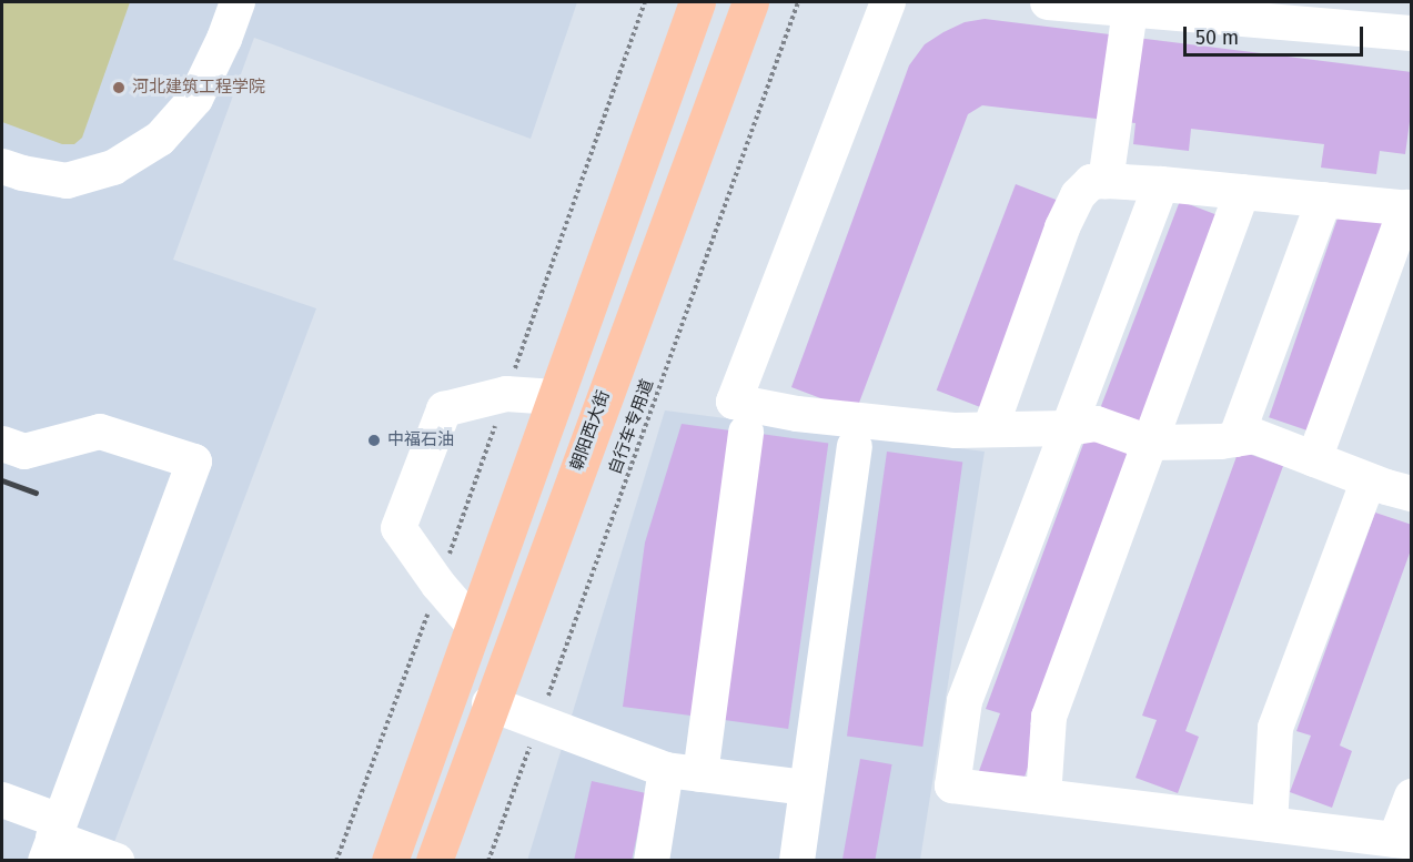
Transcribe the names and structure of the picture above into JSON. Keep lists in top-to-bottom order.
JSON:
{
  "streets": {
    "main road": ["朝阳西大街"],
    "path": ["自行车专用道"]
  },
  "places": ["河北建筑工程学院", "中福石油"],
  "scale_bar": "50 m"
}
